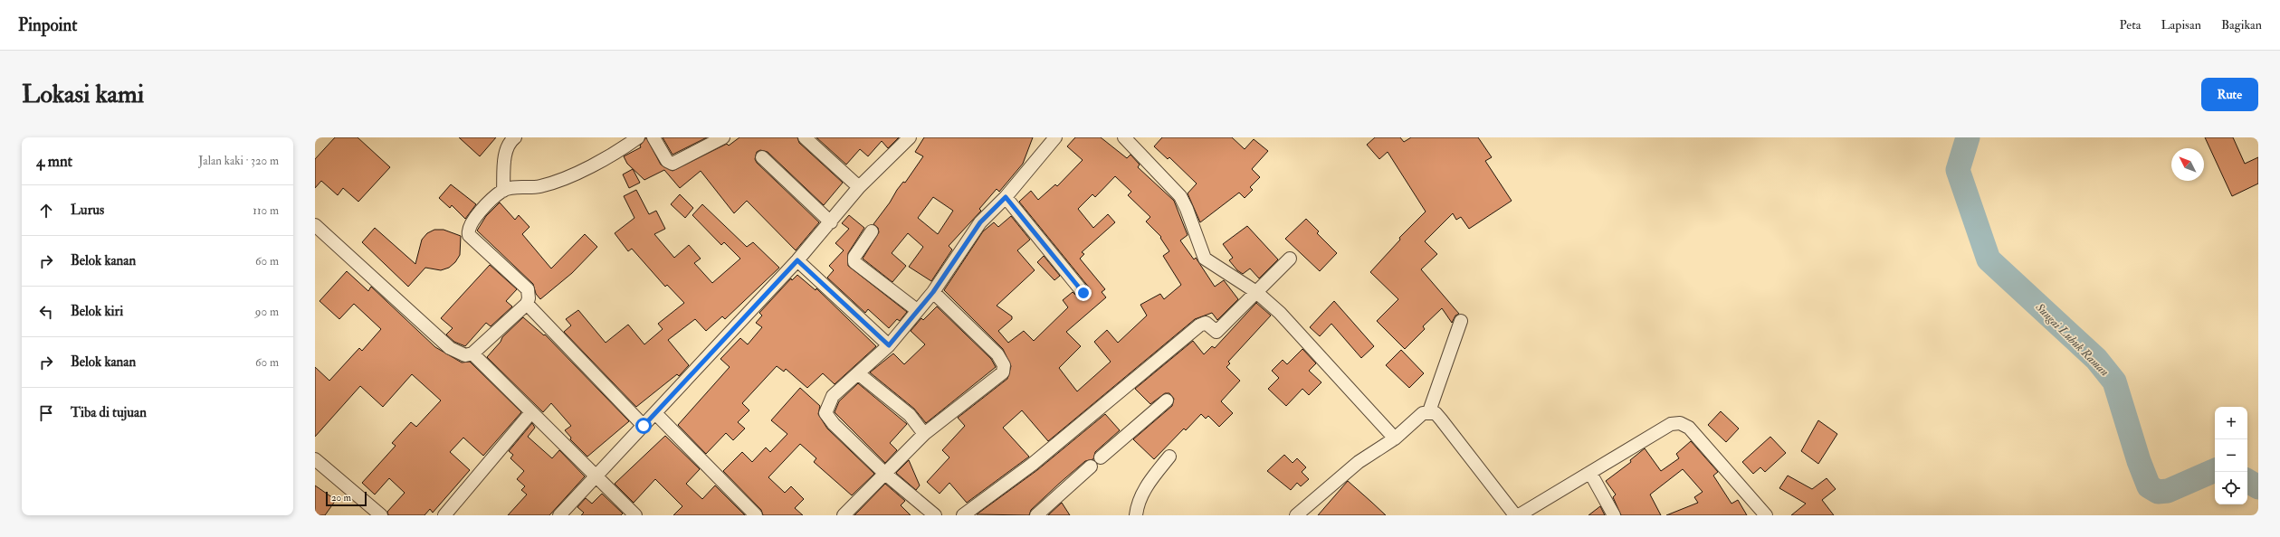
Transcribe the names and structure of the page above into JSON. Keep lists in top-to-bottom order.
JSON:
{
  "water": ["Sungai Lubuk Raman"],
  "scale_bar": "20 m",
  "north": "top left",
  "page": {
    "header": "Pinpoint",
    "nav": ["Peta", "Lapisan", "Bagikan"],
    "buttons": "Rute",
    "title": "Lokasi kami",
    "heading": ["4 mnt", "Jalan kaki · 320 m"],
    "list": [
      ["Lurus", "110 m"],
      ["Belok kanan", "60 m"],
      ["Belok kiri", "90 m"],
      ["Belok kanan", "60 m"],
      "Tiba di tujuan"
    ],
    "map_buttons": ["+", "−"],
    "scale": "20 m"
  }
}
